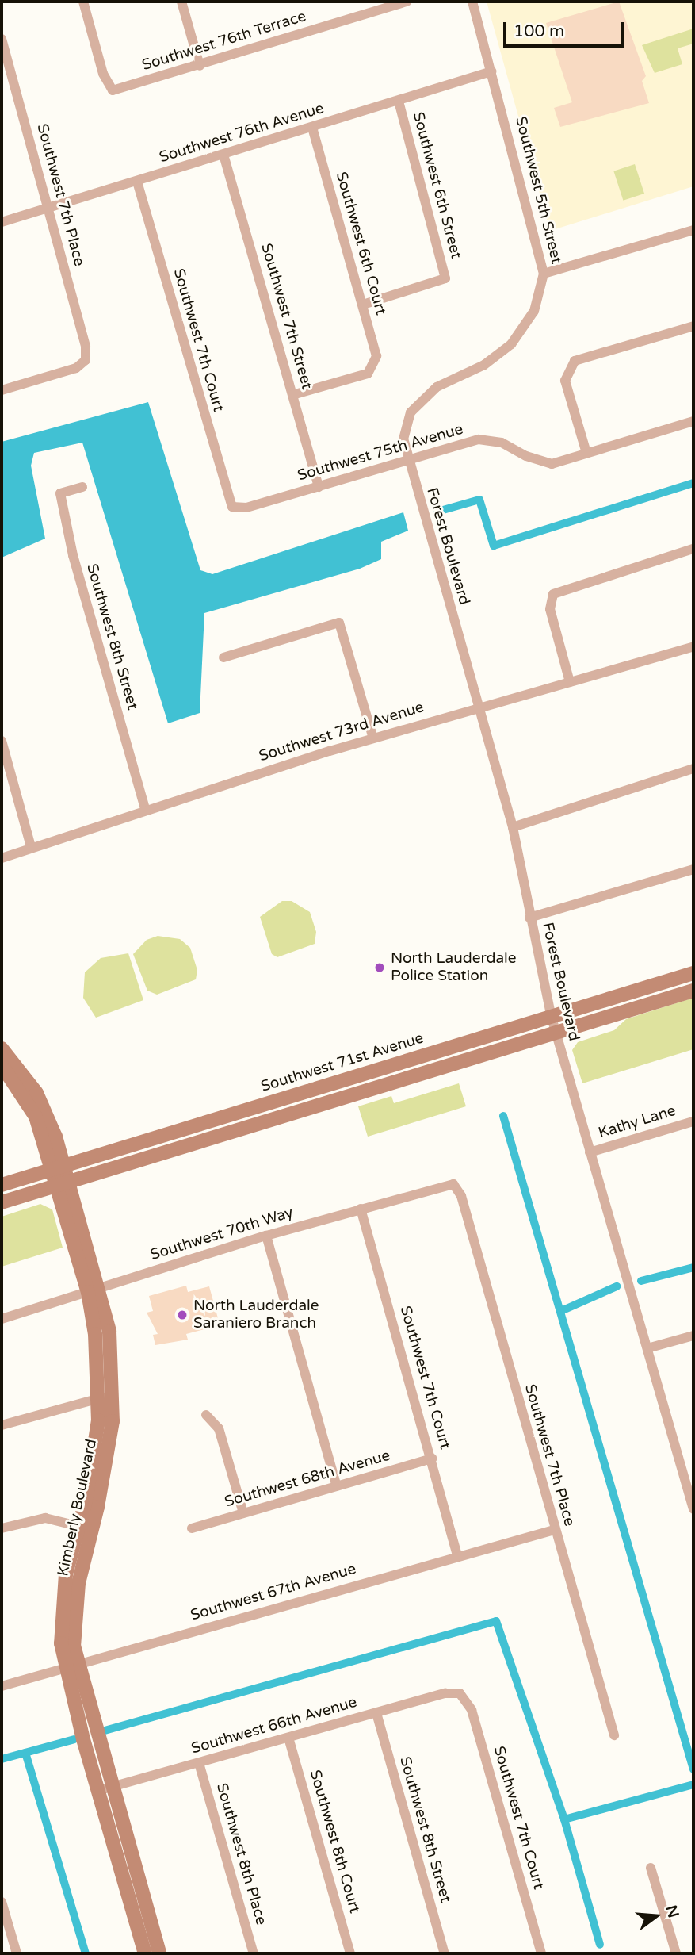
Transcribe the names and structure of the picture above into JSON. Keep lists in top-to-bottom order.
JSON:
{
  "streets": {
    "main road": ["Southwest 71st Avenue", "Kimberly Boulevard"],
    "street": [
      "Southwest 76th Terrace",
      "Southwest 76th Avenue",
      "Southwest 6th Street",
      "Southwest 5th Street",
      "Southwest 7th Place",
      "Southwest 6th Court",
      "Southwest 7th Street",
      "Southwest 7th Court",
      "Southwest 75th Avenue",
      "Forest Boulevard",
      "Southwest 8th Street",
      "Southwest 73rd Avenue",
      "Kathy Lane",
      "Southwest 70th Way",
      "Southwest 68th Avenue",
      "Southwest 67th Avenue",
      "Southwest 66th Avenue",
      "Southwest 8th Court",
      "Southwest 8th Place"
    ]
  },
  "crossings": [
    ["Southwest 76th Avenue", "Southwest 6th Street"],
    ["Southwest 76th Avenue", "Southwest 5th Street"],
    ["Southwest 76th Avenue", "Southwest 7th Place"],
    ["Southwest 76th Avenue", "Southwest 6th Court"],
    ["Southwest 76th Avenue", "Southwest 7th Street"],
    ["Southwest 76th Avenue", "Southwest 7th Court"],
    ["Southwest 6th Street", "Southwest 6th Court"],
    ["Southwest 5th Street", "Southwest 75th Avenue"],
    ["Southwest 5th Street", "Forest Boulevard"],
    ["Southwest 7th Place", "Southwest 70th Way"],
    ["Southwest 7th Place", "Southwest 67th Avenue"],
    ["Southwest 6th Court", "Southwest 7th Street"],
    ["Southwest 7th Street", "Southwest 75th Avenue"],
    ["Southwest 7th Court", "Southwest 75th Avenue"],
    ["Southwest 7th Court", "Southwest 70th Way"],
    ["Southwest 7th Court", "Southwest 68th Avenue"],
    ["Southwest 7th Court", "Southwest 67th Avenue"],
    ["Southwest 7th Court", "Southwest 66th Avenue"],
    ["Southwest 75th Avenue", "Forest Boulevard"],
    ["Forest Boulevard", "Southwest 73rd Avenue"],
    ["Forest Boulevard", "Southwest 71st Avenue"],
    ["Forest Boulevard", "Kathy Lane"],
    ["Southwest 8th Street", "Southwest 73rd Avenue"],
    ["Southwest 8th Street", "Southwest 66th Avenue"],
    ["Southwest 71st Avenue", "Kimberly Boulevard"],
    ["Southwest 70th Way", "Kimberly Boulevard"],
    ["Kimberly Boulevard", "Southwest 67th Avenue"],
    ["Kimberly Boulevard", "Southwest 66th Avenue"],
    ["Southwest 66th Avenue", "Southwest 8th Court"],
    ["Southwest 66th Avenue", "Southwest 8th Place"]
  ],
  "places": ["North Lauderdale Police Station", "North Lauderdale Saraniero Branch"],
  "scale_bar": "100 m",
  "north": "right"
}
